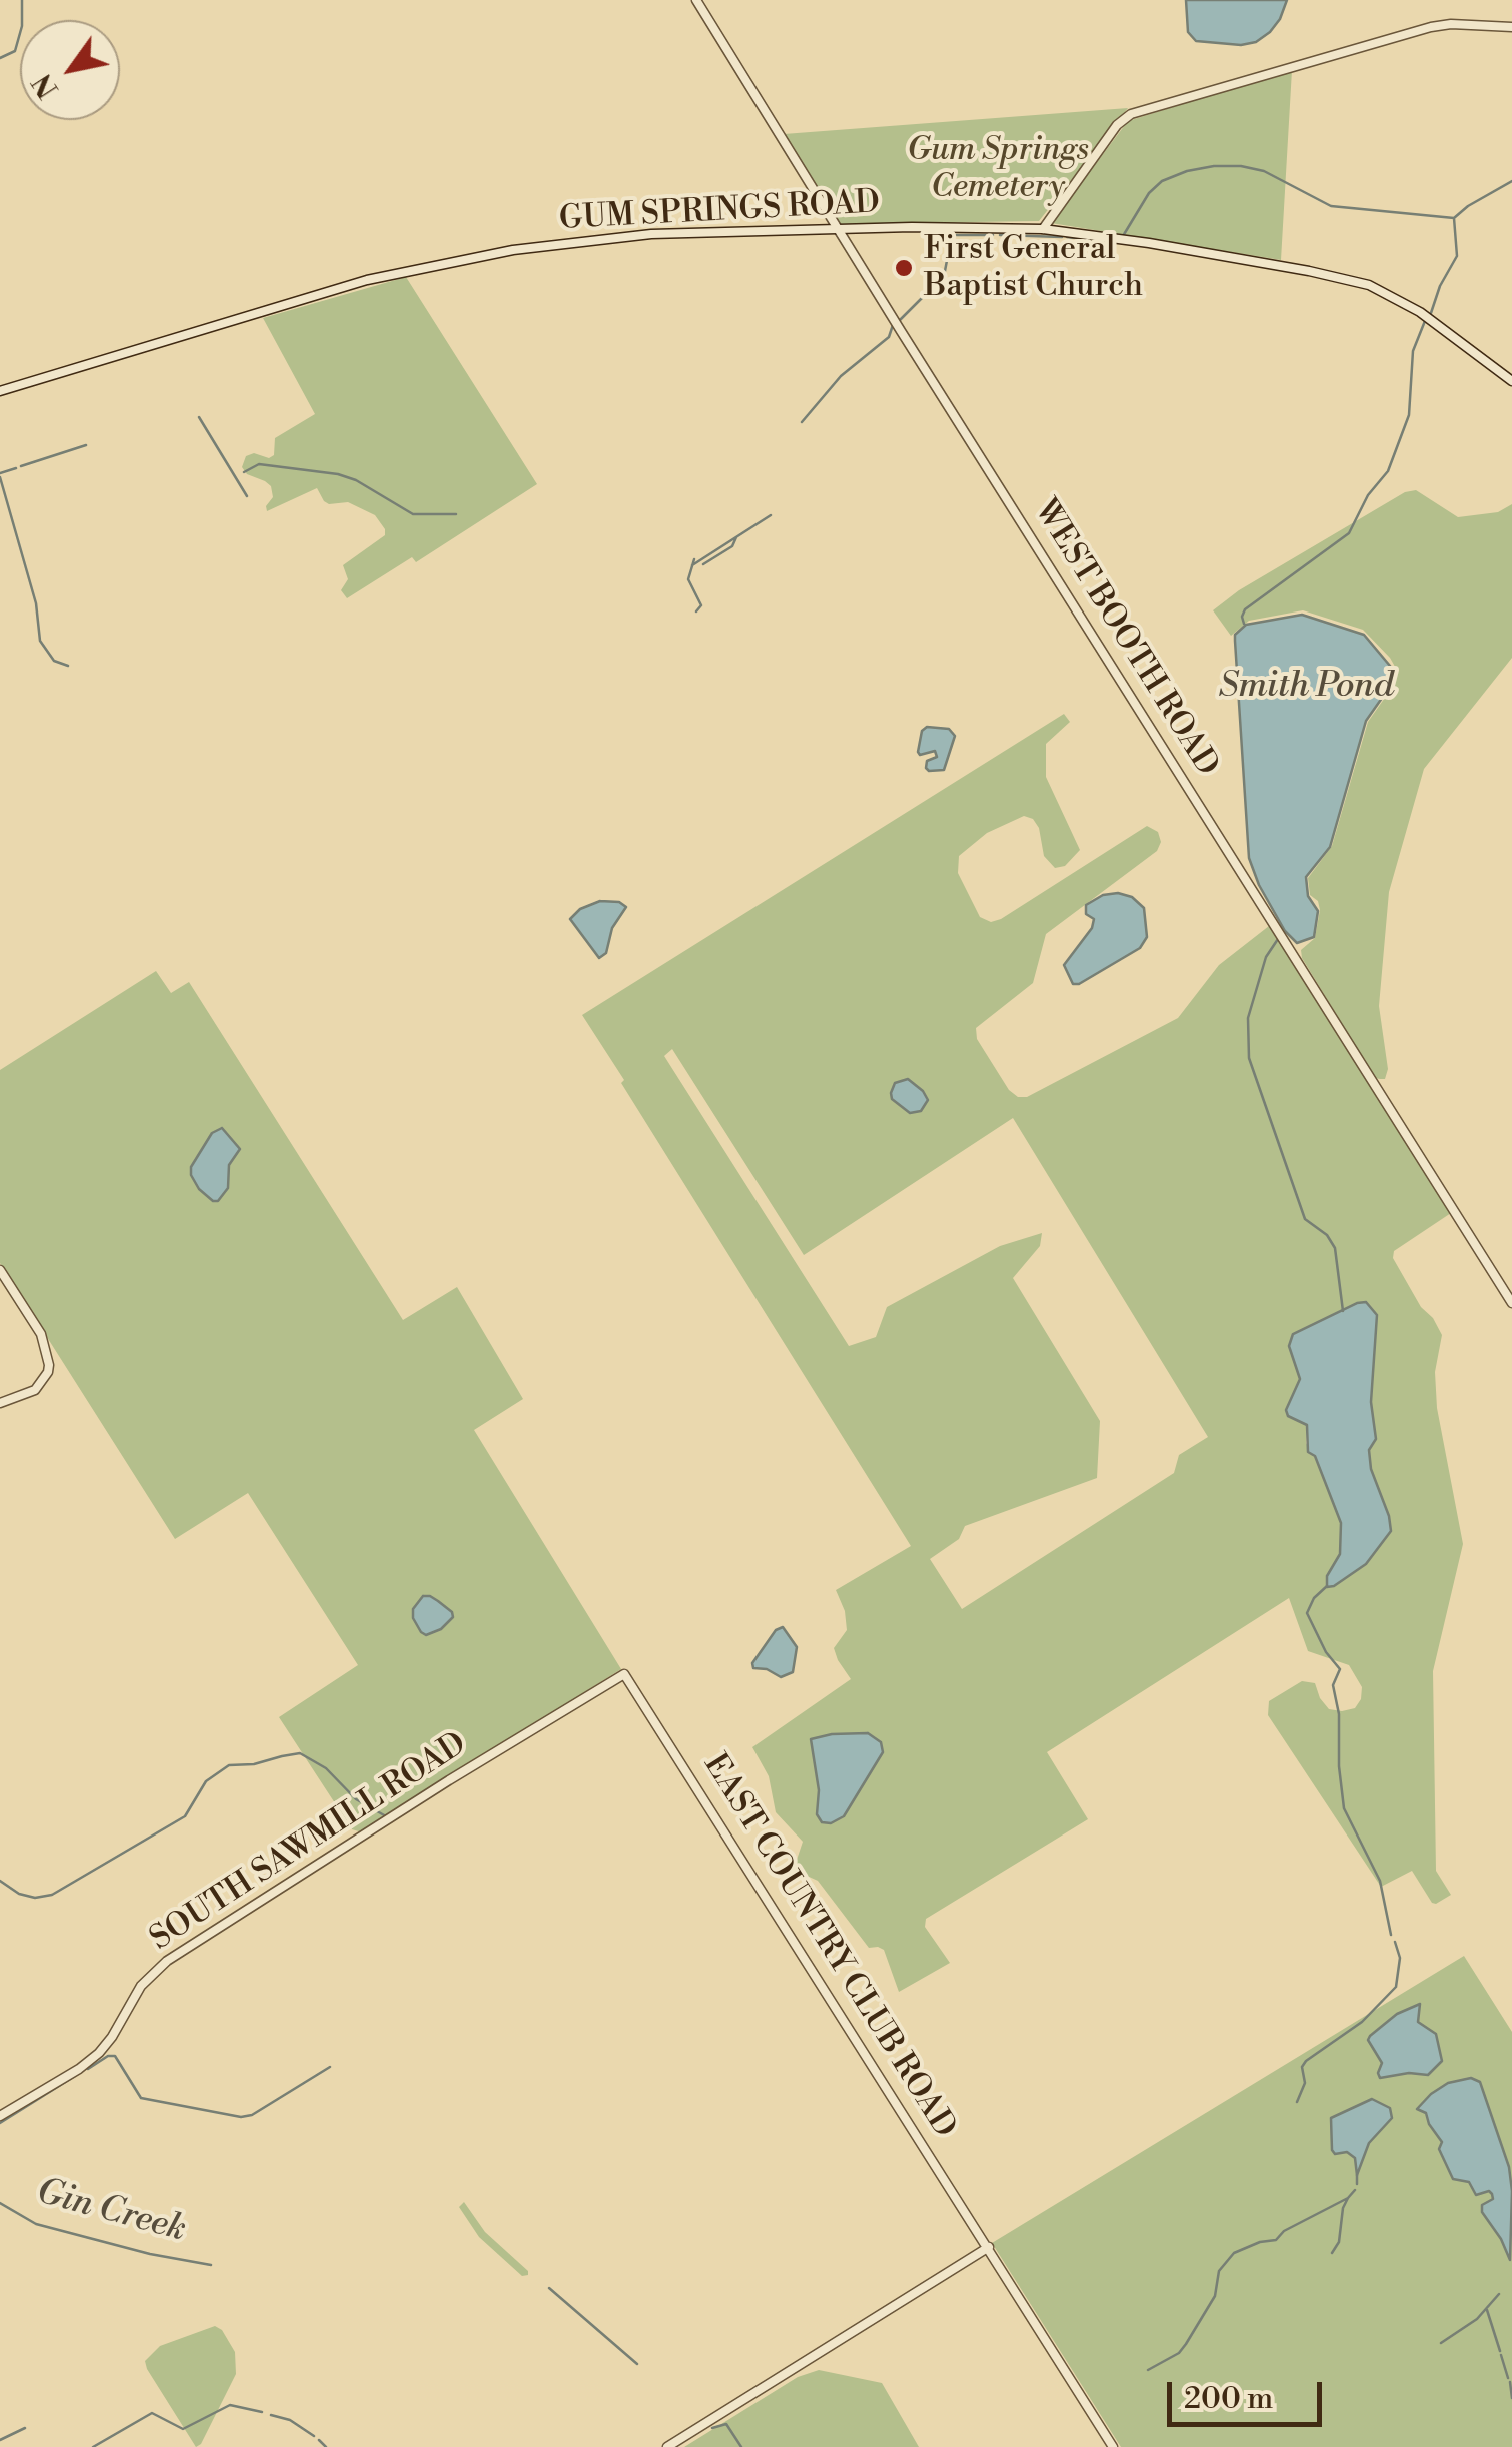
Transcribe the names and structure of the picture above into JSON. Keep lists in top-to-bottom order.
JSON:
{
  "streets": {
    "street": [
      "GUM SPRINGS ROAD",
      "WEST BOOTH ROAD",
      "SOUTH SAWMILL ROAD",
      "EAST COUNTRY CLUB ROAD"
    ]
  },
  "crossings": [
    ["GUM SPRINGS ROAD", "WEST BOOTH ROAD"],
    ["SOUTH SAWMILL ROAD", "EAST COUNTRY CLUB ROAD"]
  ],
  "water": ["Smith Pond", "Gin Creek"],
  "parks": ["Gum Springs Cemetery"],
  "places": ["First General Baptist Church"],
  "scale_bar": "200 m",
  "north": "bottom left"
}
